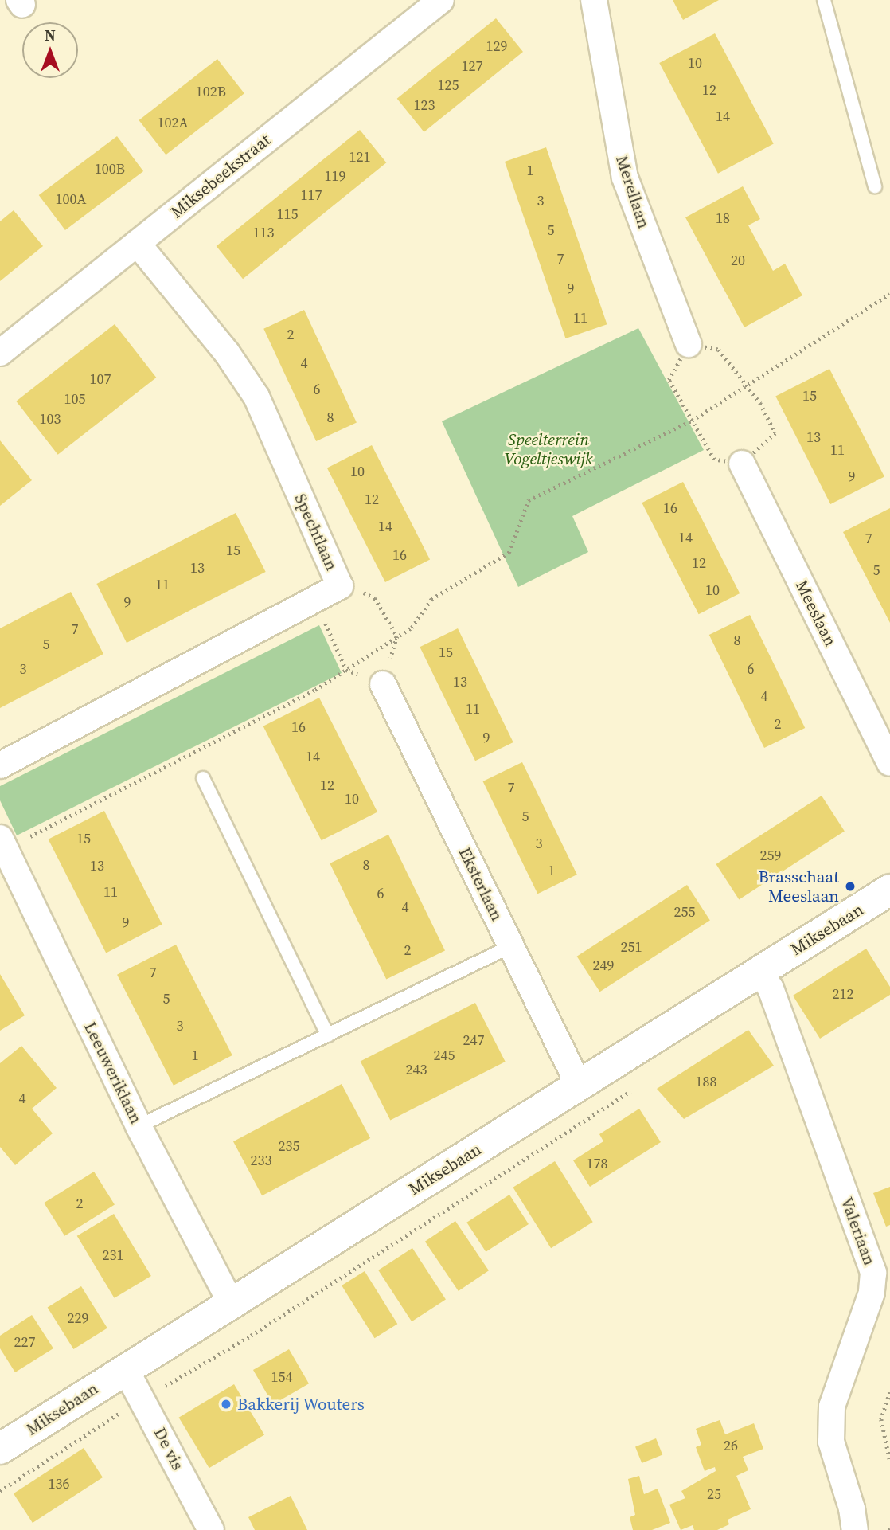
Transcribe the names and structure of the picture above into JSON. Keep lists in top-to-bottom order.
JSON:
{
  "streets": {
    "street": [
      "Miksebeekstraat",
      "Merellaan",
      "Spechtlaan",
      "Meeslaan",
      "Eksterlaan",
      "Miksebaan",
      "Leeuweriklaan",
      "Valeriaan",
      "De vis"
    ]
  },
  "crossings": [
    ["Miksebeekstraat", "Spechtlaan"],
    ["Eksterlaan", "Miksebaan"],
    ["Miksebaan", "Leeuweriklaan"],
    ["Miksebaan", "Valeriaan"],
    ["Miksebaan", "De vis"]
  ],
  "parks": ["Speelterrein Vogeltjeswijk"],
  "places": ["Brasschaat Meeslaan", "Bakkerij Wouters"],
  "house_numbers": [
    "129",
    "10",
    "127",
    "125",
    "12",
    "102B",
    "123",
    "14",
    "102A",
    "121",
    "100B",
    "1",
    "119",
    "117",
    "100A",
    "3",
    "115",
    "18",
    "5",
    "113",
    "7",
    "20",
    "9",
    "11",
    "2",
    "4",
    "107",
    "6",
    "15",
    "105",
    "8",
    "103",
    "13",
    "11",
    "10",
    "9",
    "12",
    "16",
    "14",
    "14",
    "7",
    "15",
    "16",
    "12",
    "13",
    "5",
    "11",
    "10",
    "9",
    "7",
    "8",
    "5",
    "15",
    "3",
    "6",
    "13",
    "4",
    "11",
    "2",
    "16",
    "9",
    "14",
    "12",
    "7",
    "10",
    "5",
    "15",
    "3",
    "259",
    "8",
    "13",
    "1",
    "11",
    "6",
    "4",
    "255",
    "9",
    "251",
    "2",
    "249",
    "7",
    "212",
    "5",
    "3",
    "247",
    "1",
    "245",
    "243",
    "188",
    "4",
    "235",
    "233",
    "178",
    "2",
    "231",
    "229",
    "227",
    "154",
    "26",
    "136",
    "25"
  ],
  "north": "top"
}
